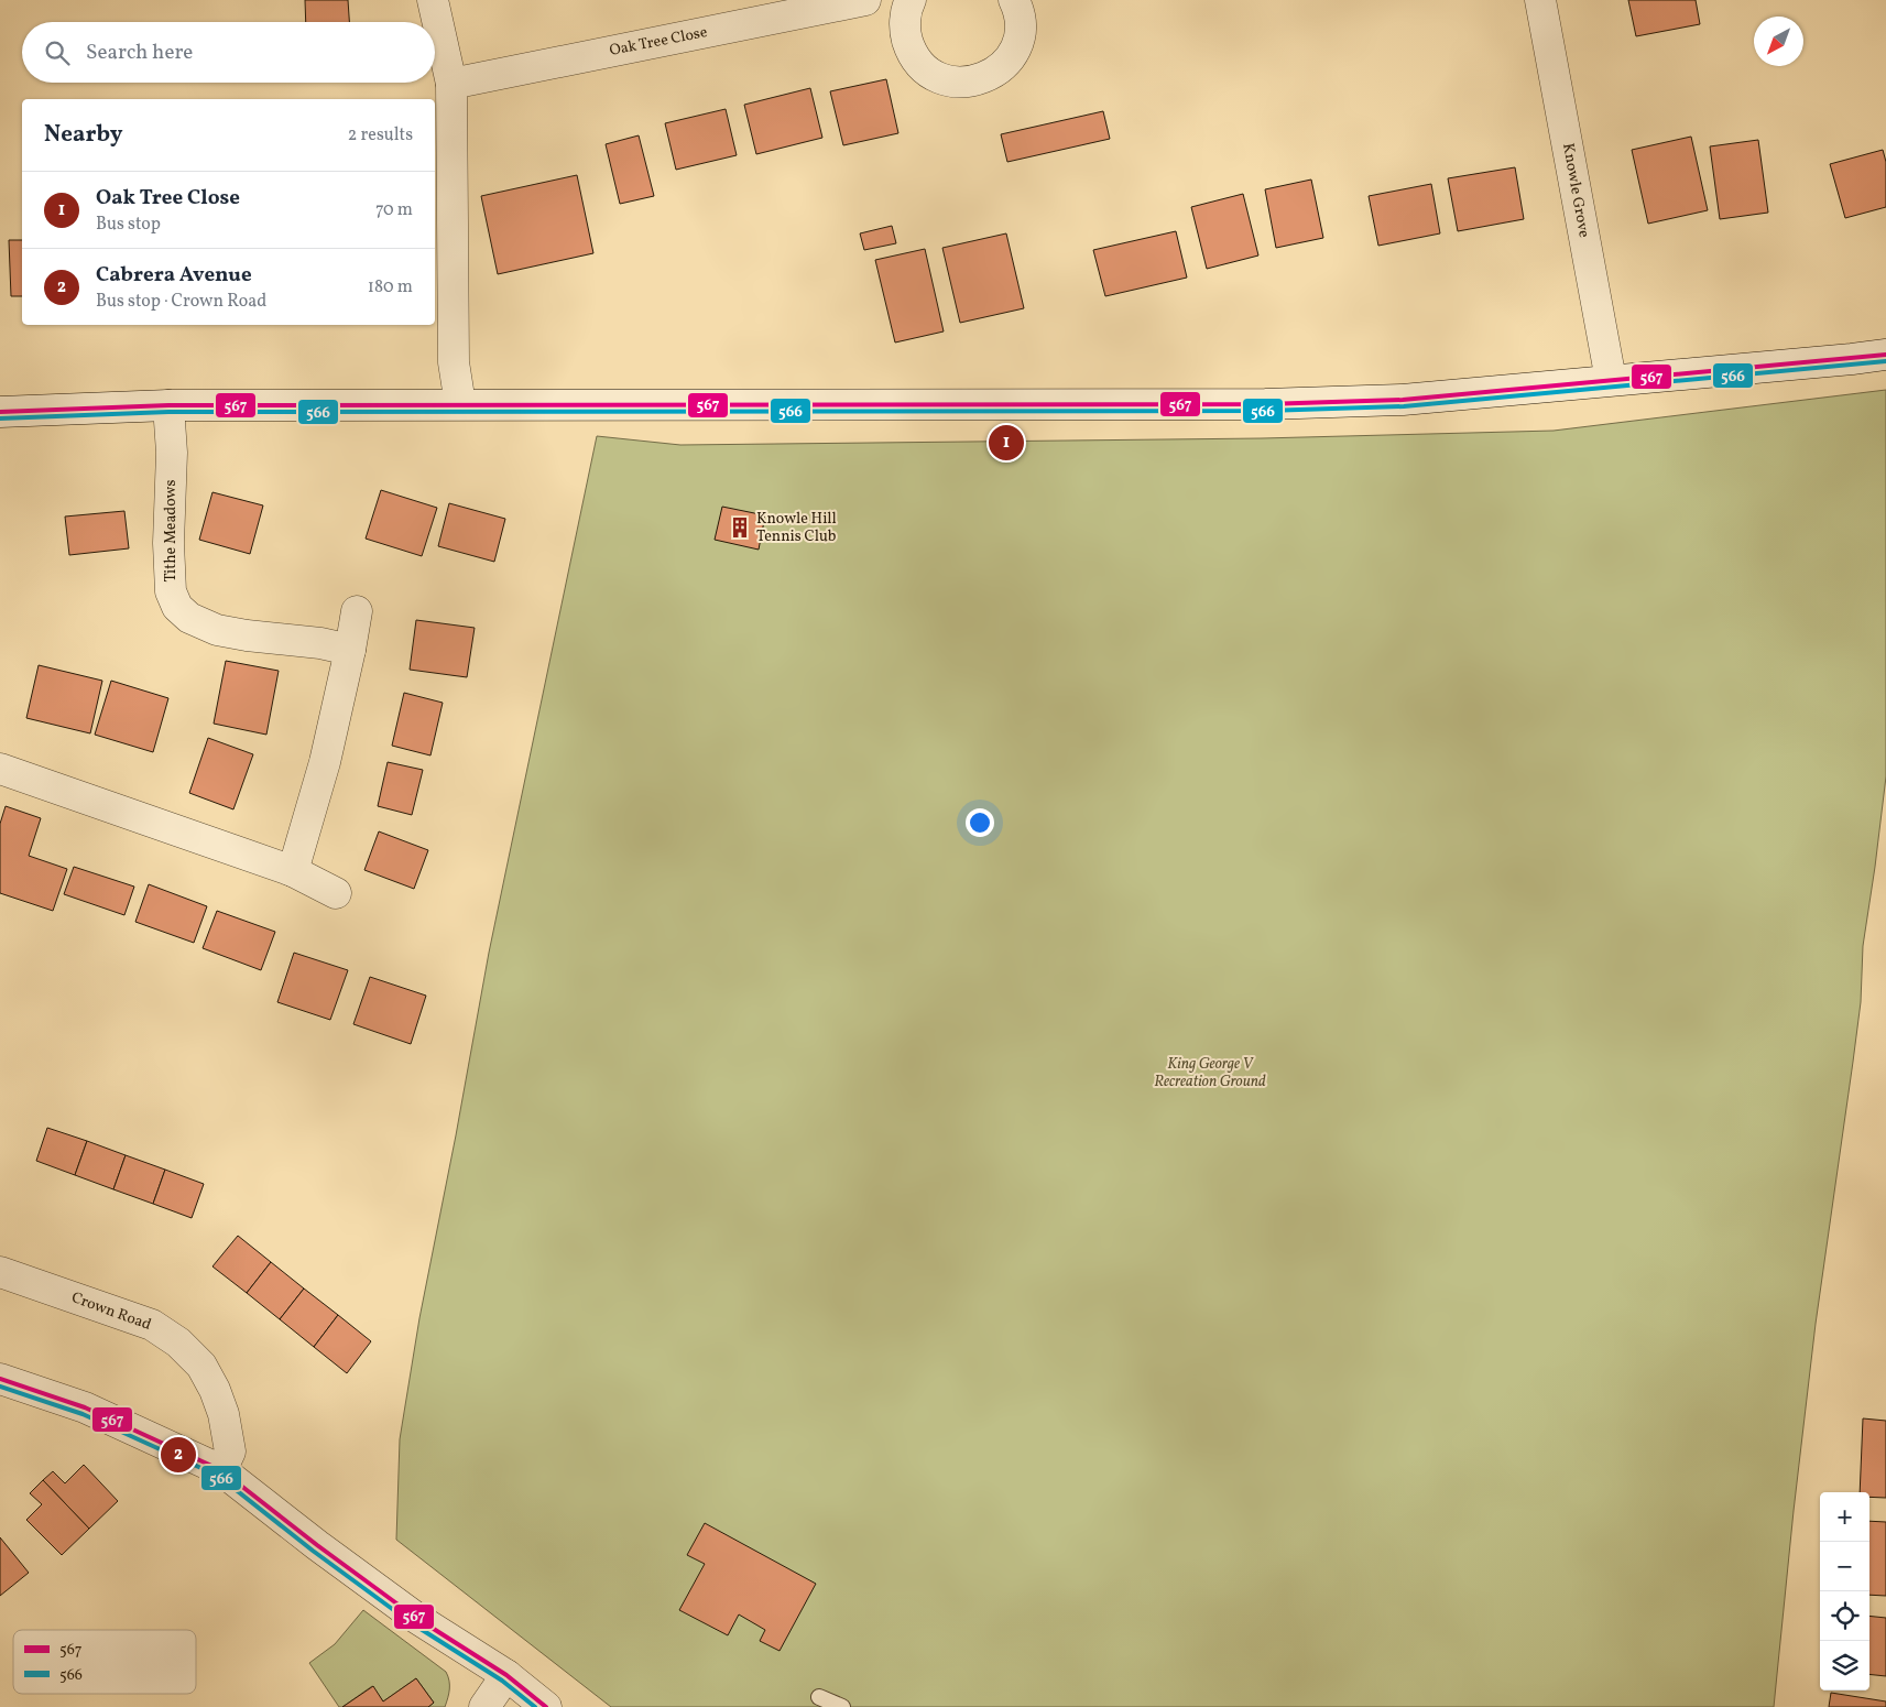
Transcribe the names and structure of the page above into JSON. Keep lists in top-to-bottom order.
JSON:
{
  "streets": {
    "street": [
      "Oak Tree Close",
      "Knowle Grove",
      "Tithe Meadows",
      "Crown Road"
    ]
  },
  "parks": ["King George V Recreation Ground"],
  "places": {
    "building": ["Knowle Hill Tennis Club"]
  },
  "lines": ["transit line 567", "transit line 566"],
  "legend": ["567", "566"],
  "north": "bottom left",
  "page": {
    "search": "Search here",
    "heading": ["Nearby", "2 results"],
    "list": [
      {
        "mark": "1",
        "name": "Oak Tree Close",
        "note": "Bus stop",
        "value": "70 m"
      },
      {
        "mark": "2",
        "name": "Cabrera Avenue",
        "note": "Bus stop · Crown Road",
        "value": "180 m"
      }
    ],
    "pins": ["1", "2"],
    "map_buttons": ["+", "−"]
  }
}
